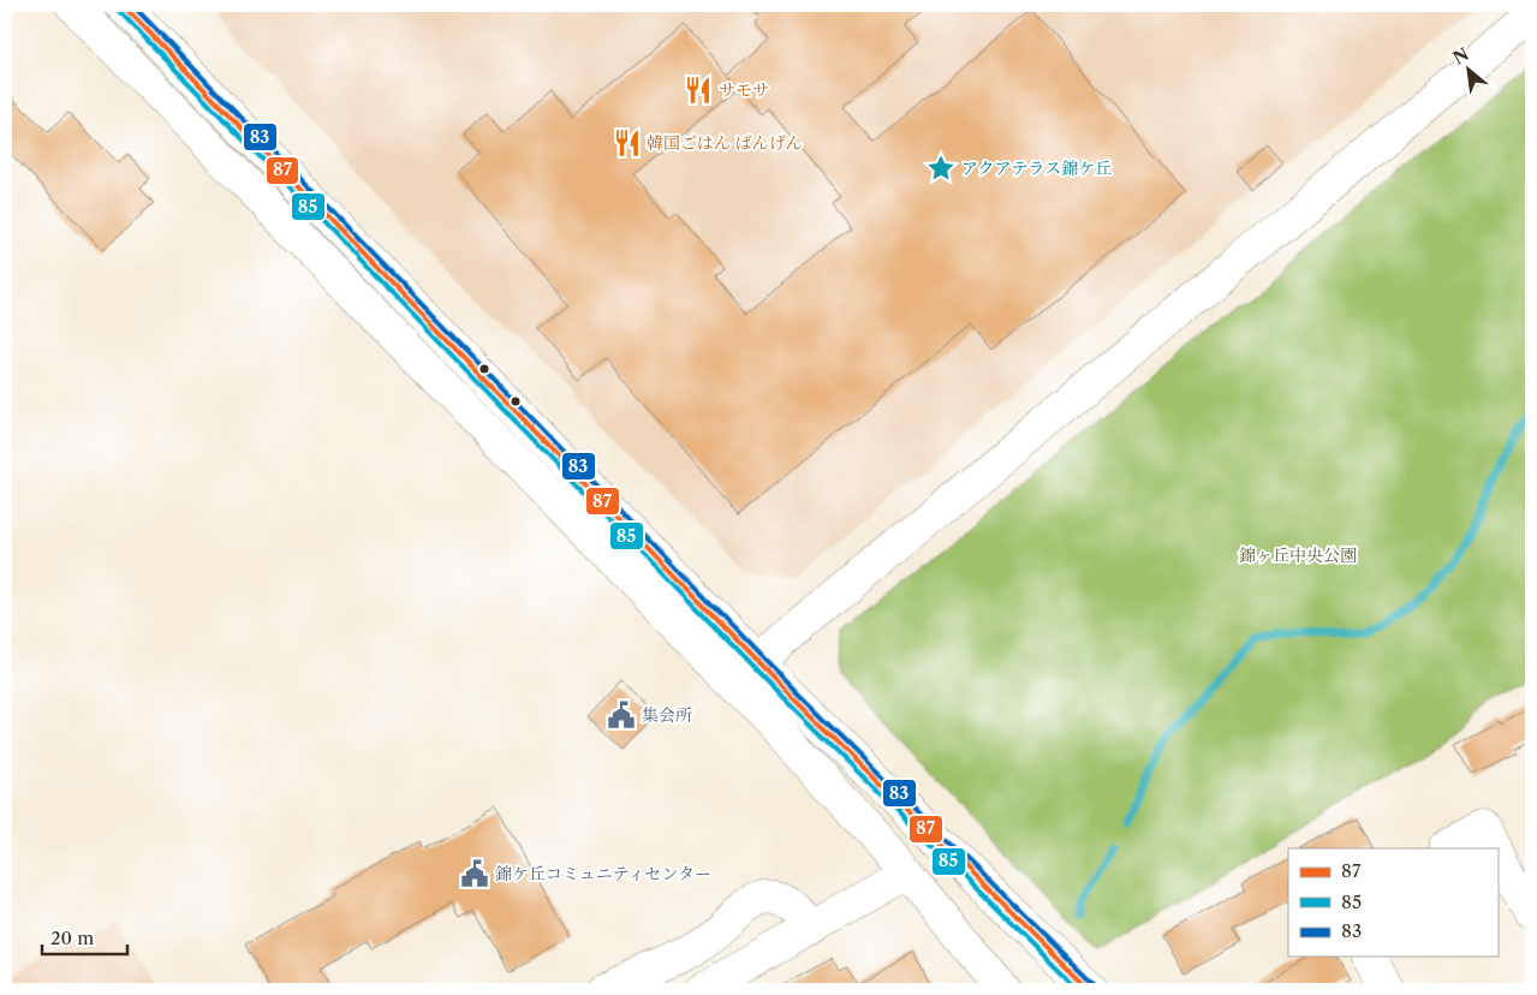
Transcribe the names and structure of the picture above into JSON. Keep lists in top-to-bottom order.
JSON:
{
  "parks": ["錦ヶ丘中央公園"],
  "places": {
    "restaurant": ["サモサ", "韓国ごはん ばんげん"],
    "place": ["アクアテラス錦ケ丘"],
    "public building": ["集会所", "錦ケ丘コミュニティセンター"]
  },
  "lines": ["transit line 87", "transit line 83", "transit line 85"],
  "legend": ["87", "85", "83"],
  "scale_bar": "20 m",
  "north": "top left"
}
